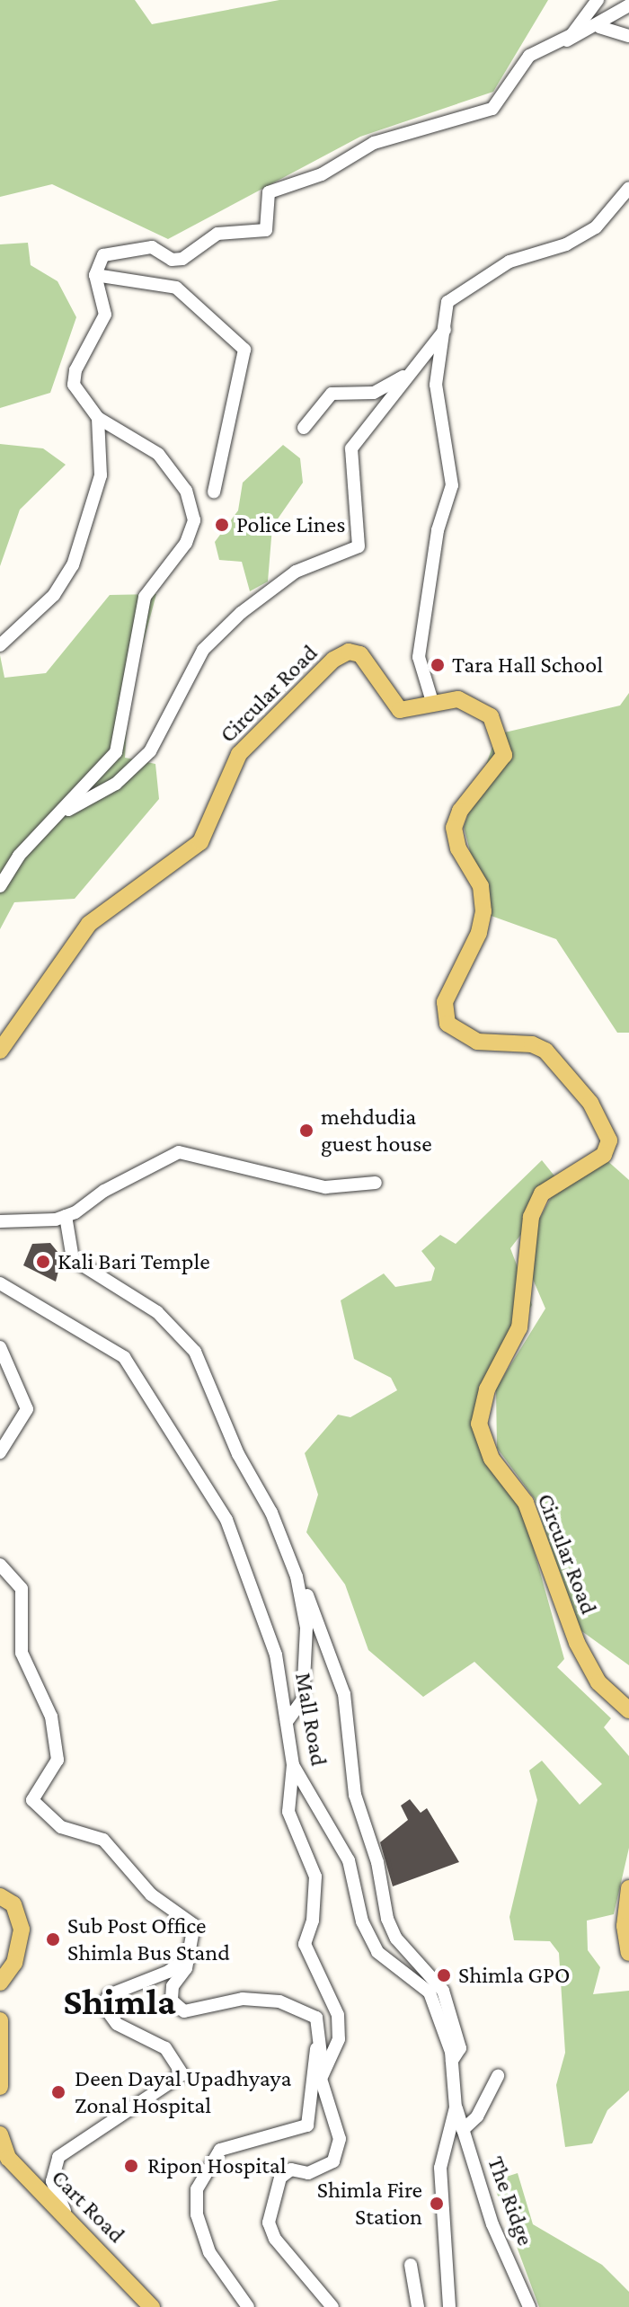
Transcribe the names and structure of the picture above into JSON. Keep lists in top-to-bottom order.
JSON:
{
  "streets": {
    "main road": ["Circular Road", "Cart Road"],
    "street": ["Mall Road", "The Ridge"]
  },
  "crossings": [
    ["Mall Road", "The Ridge"]
  ],
  "districts": ["Shimla"],
  "places": [
    "Police Lines",
    "Tara Hall School",
    "mehdudia guest house",
    "Kali Bari Temple",
    "Sub Post Office Shimla Bus Stand",
    "Shimla GPO",
    "Deen Dayal Upadhyaya Zonal Hospital",
    "Ripon Hospital",
    "Shimla Fire Station"
  ]
}
